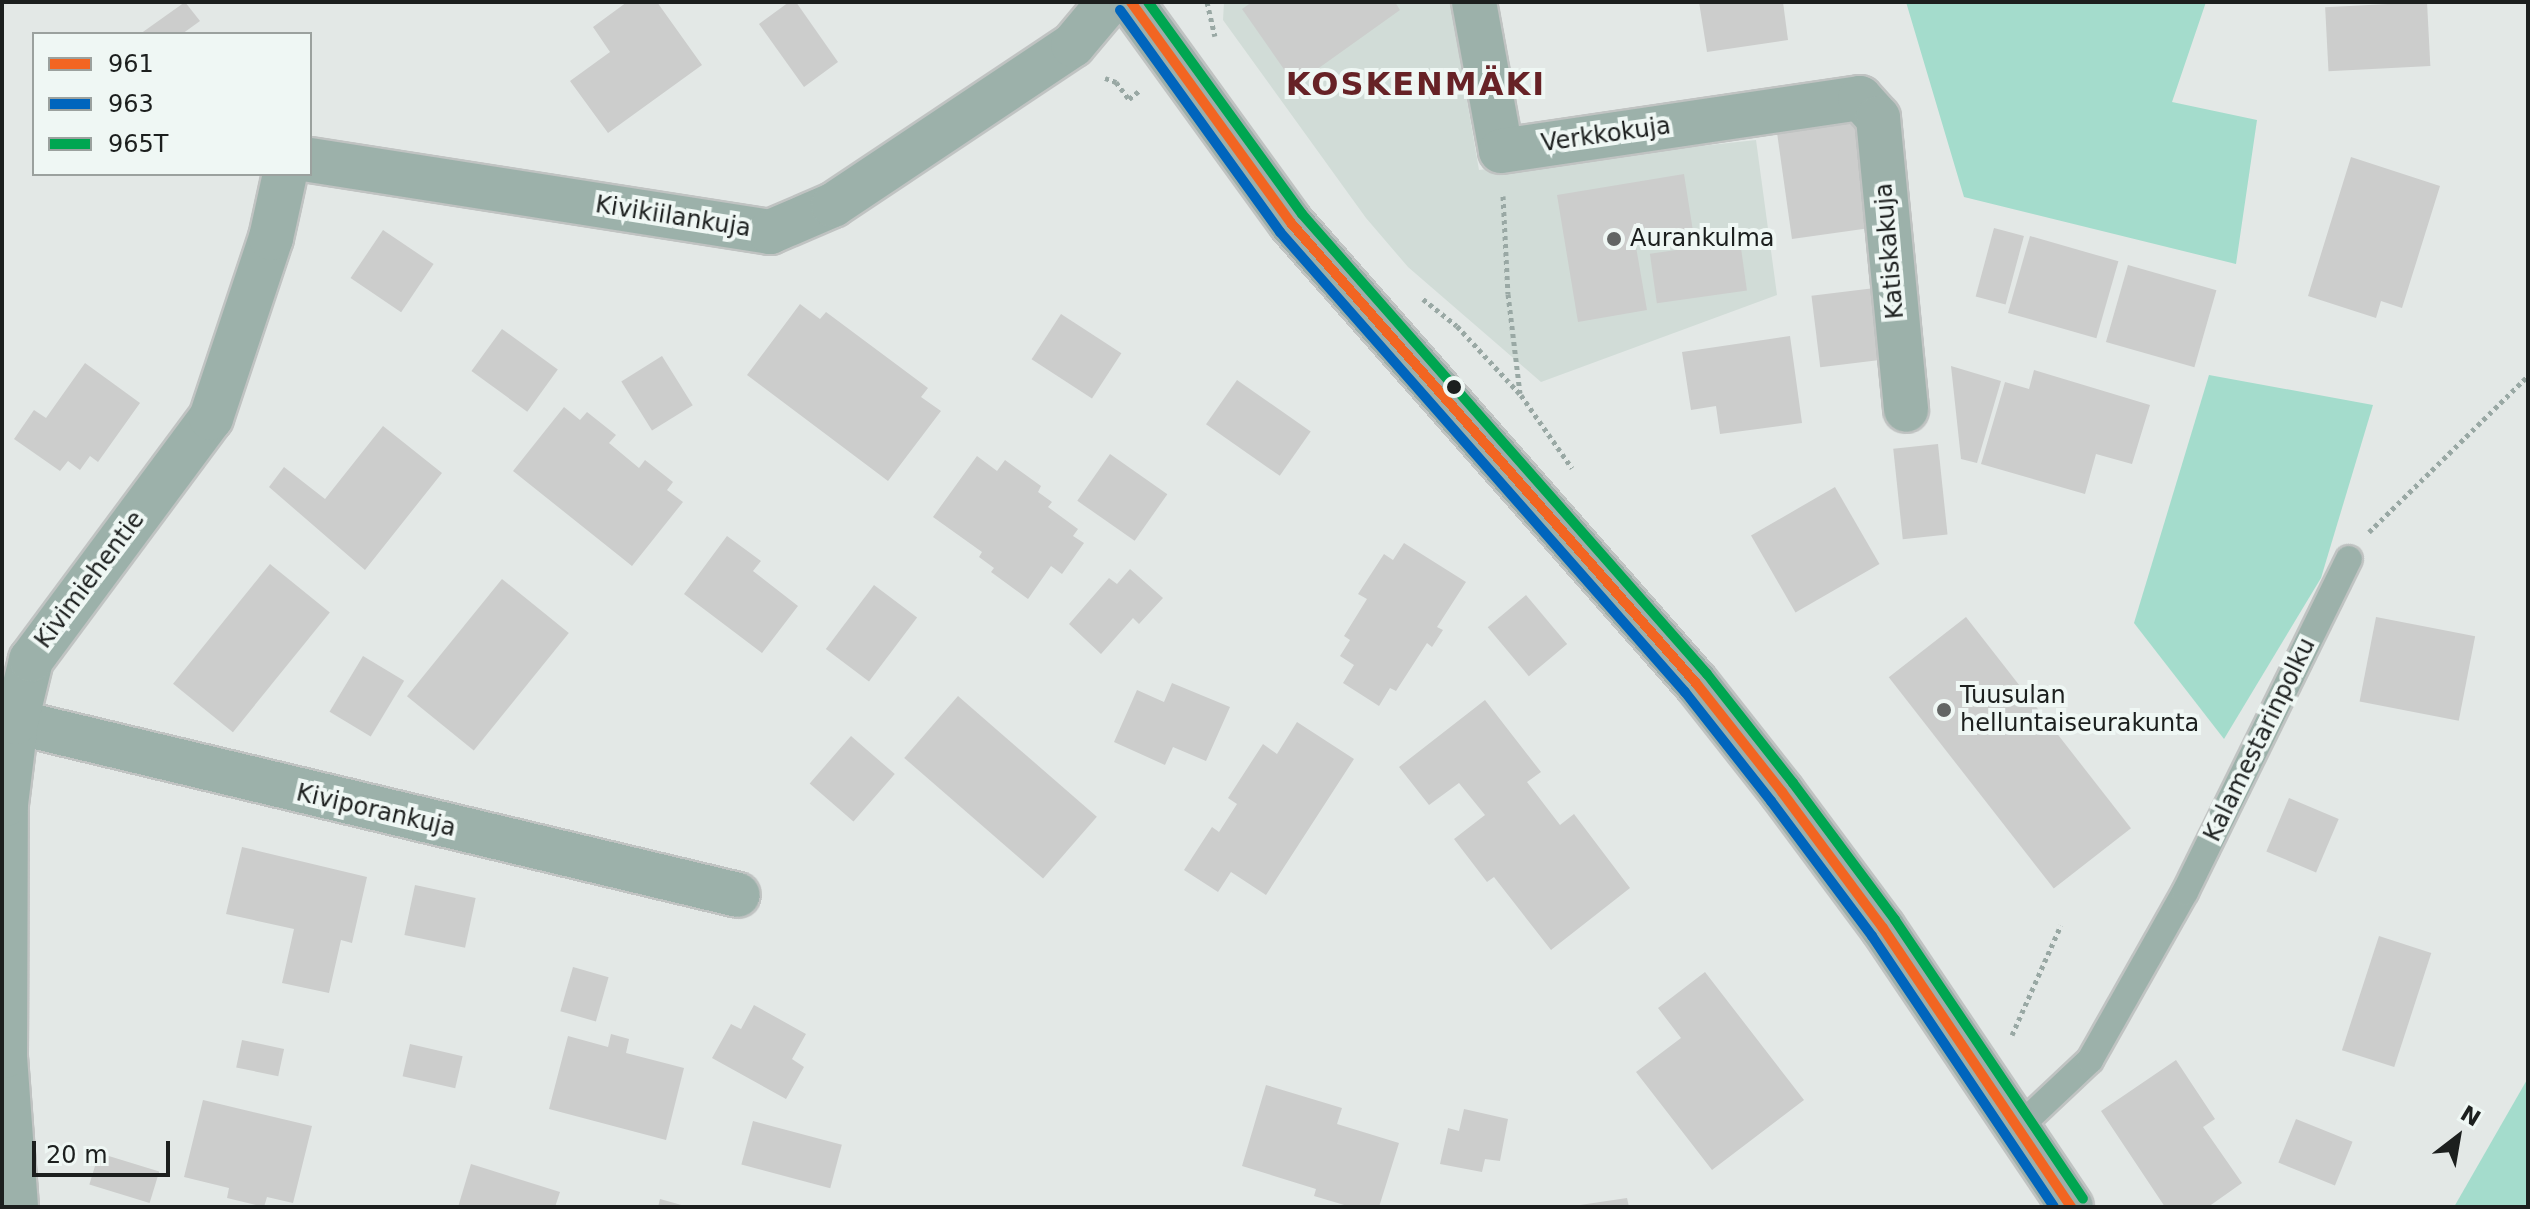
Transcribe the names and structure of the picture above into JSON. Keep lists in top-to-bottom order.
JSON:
{
  "streets": {
    "street": [
      "Verkkokuja",
      "Kivikiilankuja",
      "Katiskakuja",
      "Kivimiehentie",
      "Kiviporankuja"
    ],
    "lane": ["Kalamestarinpolku"]
  },
  "crossings": [
    ["Verkkokuja", "Katiskakuja"],
    ["Kivimiehentie", "Kiviporankuja"]
  ],
  "districts": ["KOSKENMÄKI"],
  "places": ["Aurankulma", "Tuusulan helluntaiseurakunta"],
  "lines": ["transit line 961", "transit line 965T", "transit line 963"],
  "legend": ["961", "963", "965T"],
  "scale_bar": "20 m",
  "north": "top right"
}
